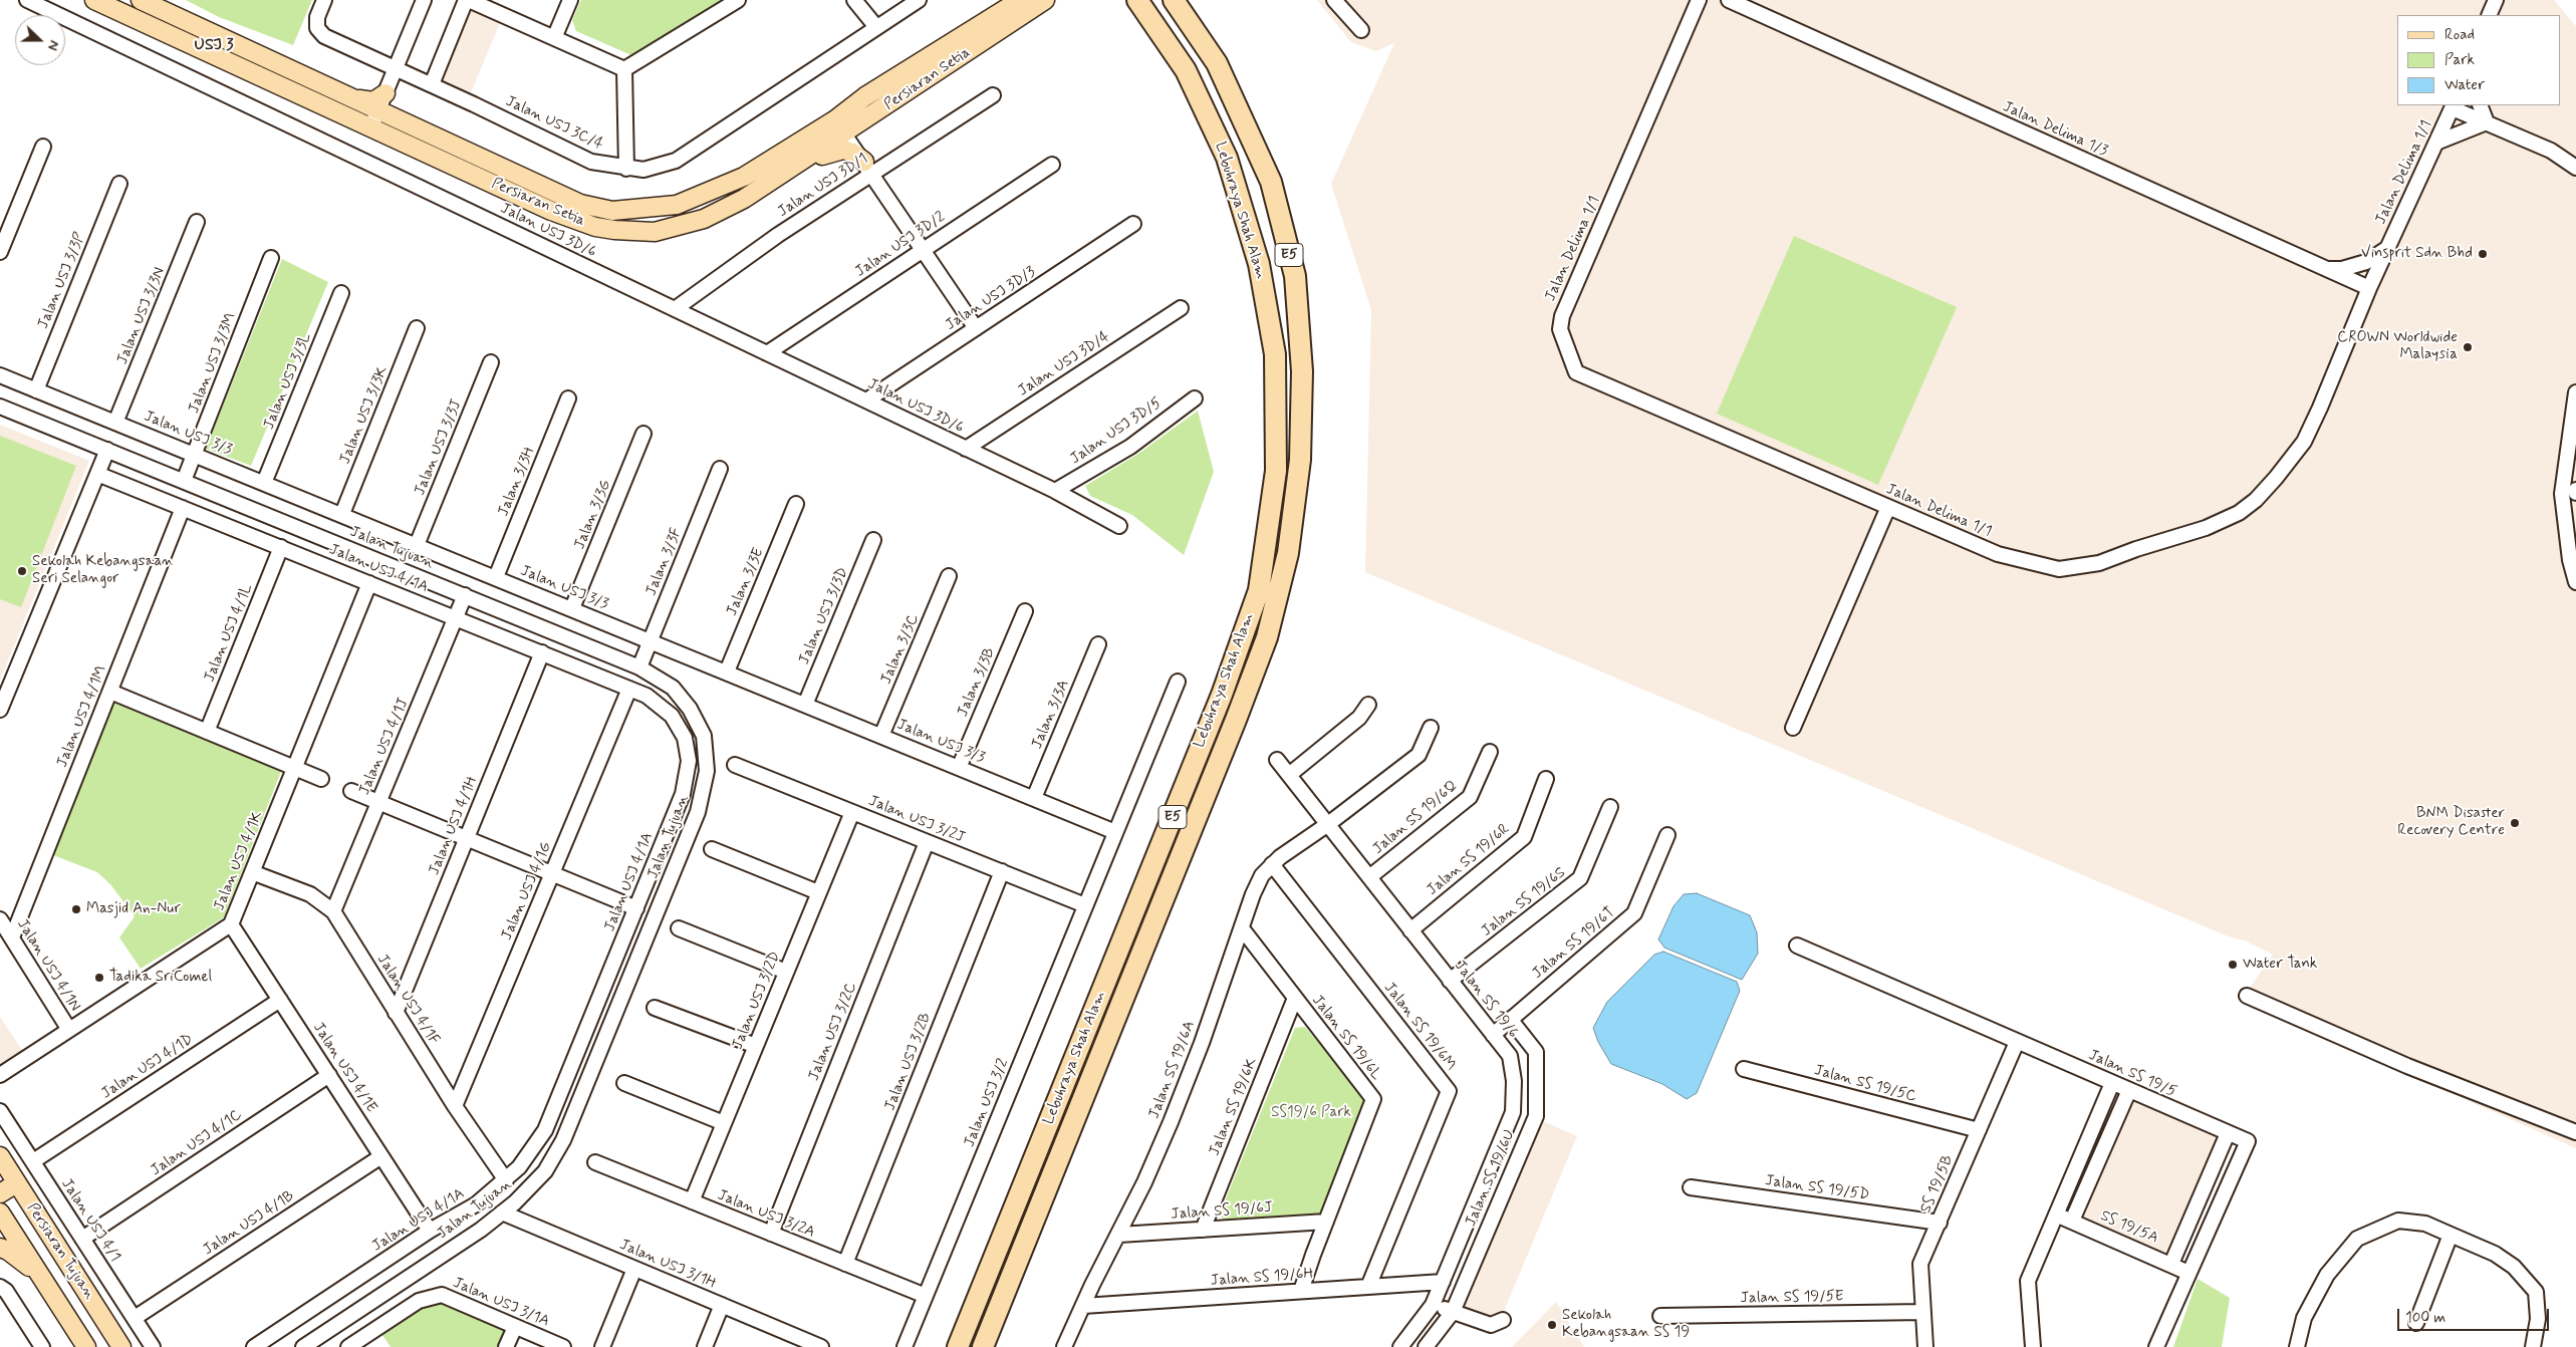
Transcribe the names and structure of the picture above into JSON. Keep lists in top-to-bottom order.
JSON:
{
  "streets": {
    "highway": ["Lebuhraya Shah Alam", "E5"],
    "main road": ["Persiaran Setia", "Persiaran Tujuan"],
    "street": [
      "Jalan USJ 3C/4",
      "Jalan Delima 1/3",
      "Jalan Delima 1/1",
      "Jalan USJ 3D/1",
      "Jalan USJ 3D/6",
      "Jalan USJ 3D/2",
      "Jalan USJ 3/3P",
      "Jalan USJ 3D/3",
      "Jalan USJ 3/3N",
      "Jalan USJ 3/3M",
      "Jalan USJ 3D/4",
      "Jalan USJ 3/3L",
      "Jalan USJ 3/3K",
      "Jalan USJ 3D/5",
      "Jalan USJ 3/3",
      "Jalan USJ 3/3J",
      "Jalan 3/3H",
      "Jalan 3/3G",
      "Jalan Tujuan",
      "Jalan 3/3F",
      "Jalan USJ 4/1A",
      "Jalan 3/3E",
      "Jalan USJ 3/3D",
      "Jalan USJ 4/1L",
      "Jalan 3/3C",
      "Jalan 3/3B",
      "Jalan 3/3A",
      "Jalan USJ 4/1M",
      "Jalan USJ 4/1J",
      "Jalan SS 19/6Q",
      "Jalan USJ 3/2J",
      "Jalan USJ 4/1H",
      "Jalan SS 19/6R",
      "Jalan USJ 4/1K",
      "Jalan USJ 4/1G",
      "Jalan SS 19/6S",
      "Jalan SS 19/6T",
      "Jalan USJ 4/1N",
      "Jalan USJ 4/1F",
      "Jalan SS 19/6",
      "Jalan USJ 3/2D",
      "Jalan SS 19/6M",
      "Jalan USJ 3/2C",
      "Jalan SS 19/6L",
      "Jalan USJ 3/2B",
      "Jalan USJ 4/1D",
      "Jalan USJ 4/1E",
      "Jalan SS 19/6A",
      "Jalan SS 19/5",
      "Jalan SS 19/5C",
      "Jalan USJ 3/2",
      "Jalan SS 19/6K",
      "Jalan USJ 4/1C",
      "Jalan SS 19/6U",
      "SS 19/5B",
      "Jalan SS 19/5D",
      "Jalan SS 19/6J",
      "Jalan USJ 3/2A",
      "Jalan USJ 4/1",
      "Jalan USJ 4/1B",
      "SS 19/5A",
      "Jalan USJ 3/1H",
      "Jalan SS 19/6H",
      "Jalan SS 19/5E",
      "Jalan USJ 3/1A"
    ]
  },
  "crossings": [
    ["Jalan Delima 1/3", "Jalan Delima 1/1"],
    ["Jalan USJ 3D/1", "Jalan USJ 3D/6"],
    ["Jalan USJ 3D/6", "Jalan USJ 3D/2"],
    ["Jalan USJ 3D/6", "Jalan USJ 3D/3"],
    ["Jalan USJ 3D/6", "Jalan USJ 3D/4"],
    ["Jalan USJ 3D/6", "Jalan USJ 3D/5"],
    ["Jalan USJ 3/3P", "Jalan USJ 3/3"],
    ["Jalan USJ 3/3N", "Jalan USJ 3/3"],
    ["Jalan USJ 3/3M", "Jalan USJ 3/3"],
    ["Jalan USJ 3/3M", "Jalan Tujuan"],
    ["Jalan USJ 3/3L", "Jalan USJ 3/3"],
    ["Jalan USJ 3/3K", "Jalan USJ 3/3"],
    ["Jalan USJ 3/3", "Jalan USJ 3/3J"],
    ["Jalan USJ 3/3", "Jalan 3/3H"],
    ["Jalan USJ 3/3", "Jalan 3/3G"],
    ["Jalan USJ 3/3", "Jalan 3/3F"],
    ["Jalan USJ 3/3", "Jalan 3/3E"],
    ["Jalan USJ 3/3", "Jalan USJ 3/3D"],
    ["Jalan USJ 3/3", "Jalan 3/3C"],
    ["Jalan USJ 3/3", "Jalan 3/3B"],
    ["Jalan USJ 3/3", "Jalan 3/3A"],
    ["Jalan USJ 3/3", "Jalan USJ 3/2"],
    ["Jalan Tujuan", "Jalan 3/3F"],
    ["Jalan Tujuan", "Jalan USJ 4/1J"],
    ["Jalan Tujuan", "Jalan USJ 3/1H"],
    ["Jalan USJ 4/1A", "Jalan USJ 4/1L"],
    ["Jalan USJ 4/1A", "Jalan USJ 4/1M"],
    ["Jalan USJ 4/1A", "Jalan USJ 4/1J"],
    ["Jalan USJ 4/1A", "Jalan USJ 4/1H"],
    ["Jalan USJ 4/1A", "Jalan USJ 4/1K"],
    ["Jalan USJ 4/1A", "Jalan USJ 4/1G"],
    ["Jalan USJ 4/1A", "Jalan USJ 4/1F"],
    ["Jalan USJ 4/1A", "Jalan USJ 4/1E"],
    ["Jalan USJ 4/1M", "Jalan USJ 4/1N"],
    ["Jalan USJ 4/1J", "Jalan USJ 4/1F"],
    ["Jalan SS 19/6Q", "Jalan SS 19/6"],
    ["Jalan USJ 3/2J", "Jalan USJ 3/2D"],
    ["Jalan USJ 3/2J", "Jalan USJ 3/2C"],
    ["Jalan USJ 3/2J", "Jalan USJ 3/2B"],
    ["Jalan USJ 3/2J", "Jalan USJ 3/2"],
    ["Jalan USJ 4/1H", "Jalan USJ 4/1F"],
    ["Jalan SS 19/6R", "Jalan SS 19/6"],
    ["Jalan USJ 4/1K", "Jalan USJ 4/1N"],
    ["Jalan USJ 4/1K", "Jalan USJ 4/1F"],
    ["Jalan USJ 4/1K", "Jalan USJ 4/1E"],
    ["Jalan USJ 4/1G", "Jalan USJ 4/1F"],
    ["Jalan SS 19/6S", "Jalan SS 19/6"],
    ["Jalan SS 19/6T", "Jalan SS 19/6"],
    ["Jalan SS 19/6T", "Jalan SS 19/6U"],
    ["Jalan SS 19/6", "Jalan SS 19/6A"],
    ["Jalan SS 19/6", "Jalan SS 19/6H"],
    ["Jalan USJ 3/2D", "Jalan USJ 3/2A"],
    ["Jalan SS 19/6M", "Jalan SS 19/6A"],
    ["Jalan SS 19/6M", "Jalan SS 19/6H"],
    ["Jalan USJ 3/2C", "Jalan USJ 3/2A"],
    ["Jalan SS 19/6L", "Jalan SS 19/6A"],
    ["Jalan SS 19/6L", "Jalan SS 19/6K"],
    ["Jalan SS 19/6L", "Jalan SS 19/6J"],
    ["Jalan SS 19/6L", "Jalan SS 19/6H"],
    ["Jalan USJ 3/2B", "Jalan USJ 3/2A"],
    ["Jalan USJ 4/1D", "Jalan USJ 4/1E"],
    ["Jalan USJ 4/1D", "Jalan USJ 4/1"],
    ["Jalan USJ 4/1E", "Jalan USJ 4/1C"],
    ["Jalan USJ 4/1E", "Jalan USJ 4/1B"],
    ["Jalan SS 19/6A", "Jalan SS 19/6J"],
    ["Jalan SS 19/6A", "Jalan SS 19/6H"],
    ["Jalan SS 19/5", "SS 19/5B"],
    ["Jalan SS 19/5", "SS 19/5A"],
    ["Jalan SS 19/5C", "SS 19/5B"],
    ["Jalan USJ 3/2", "Jalan USJ 3/2A"],
    ["Jalan SS 19/6K", "Jalan SS 19/6J"],
    ["Jalan USJ 4/1C", "Jalan USJ 4/1"],
    ["SS 19/5B", "Jalan SS 19/5D"],
    ["SS 19/5B", "Jalan SS 19/5E"],
    ["Jalan USJ 4/1", "Jalan USJ 4/1B"]
  ],
  "districts": ["USJ 3"],
  "parks": ["SS19/6 Park"],
  "places": [
    "Vinsprit Sdn Bhd",
    "CROWN Worldwide Malaysia",
    "Sekolah Kebangsaan Seri Selangor",
    "BNM Disaster Recovery Centre",
    "Masjid An-Nur",
    "Water Tank",
    "Tadika SriComel",
    "Sekolah Kebangsaan SS 19"
  ],
  "legend": ["Road", "Park", "Water"],
  "scale_bar": "100 m",
  "north": "right"
}
